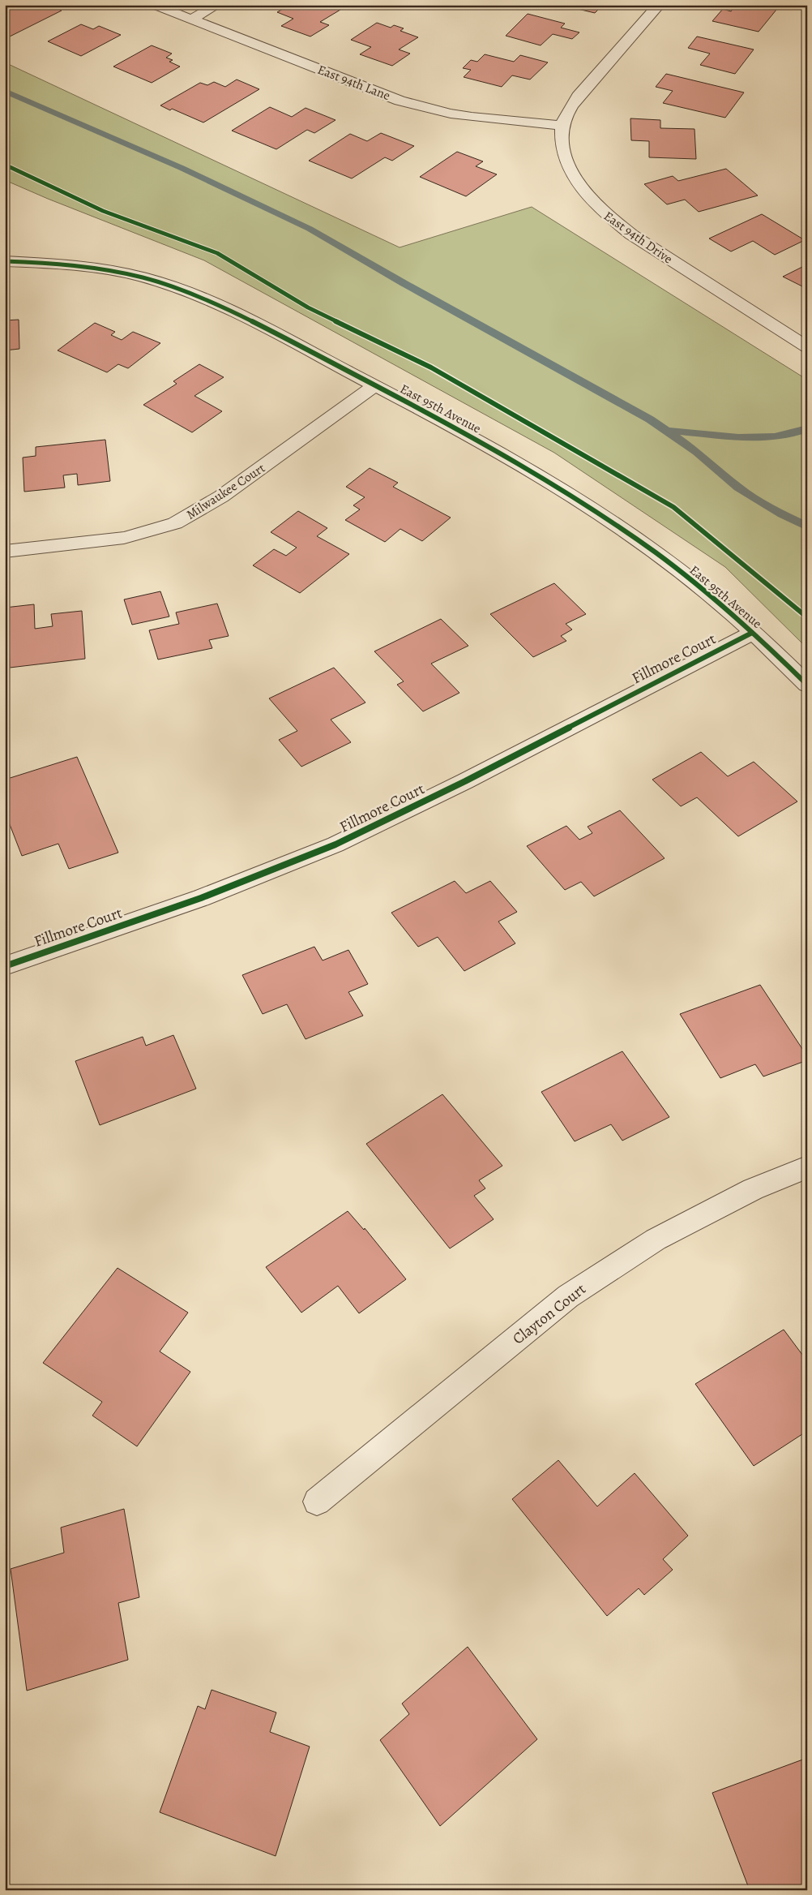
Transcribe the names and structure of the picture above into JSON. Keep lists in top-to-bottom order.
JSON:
{
  "streets": {
    "street": [
      "East 94th Lane",
      "East 94th Drive",
      "East 95th Avenue",
      "Milwaukee Court",
      "Fillmore Court",
      "Clayton Court"
    ]
  },
  "crossings": [
    ["East 94th Lane", "East 94th Drive"],
    ["East 95th Avenue", "Milwaukee Court"],
    ["East 95th Avenue", "Fillmore Court"]
  ]
}
